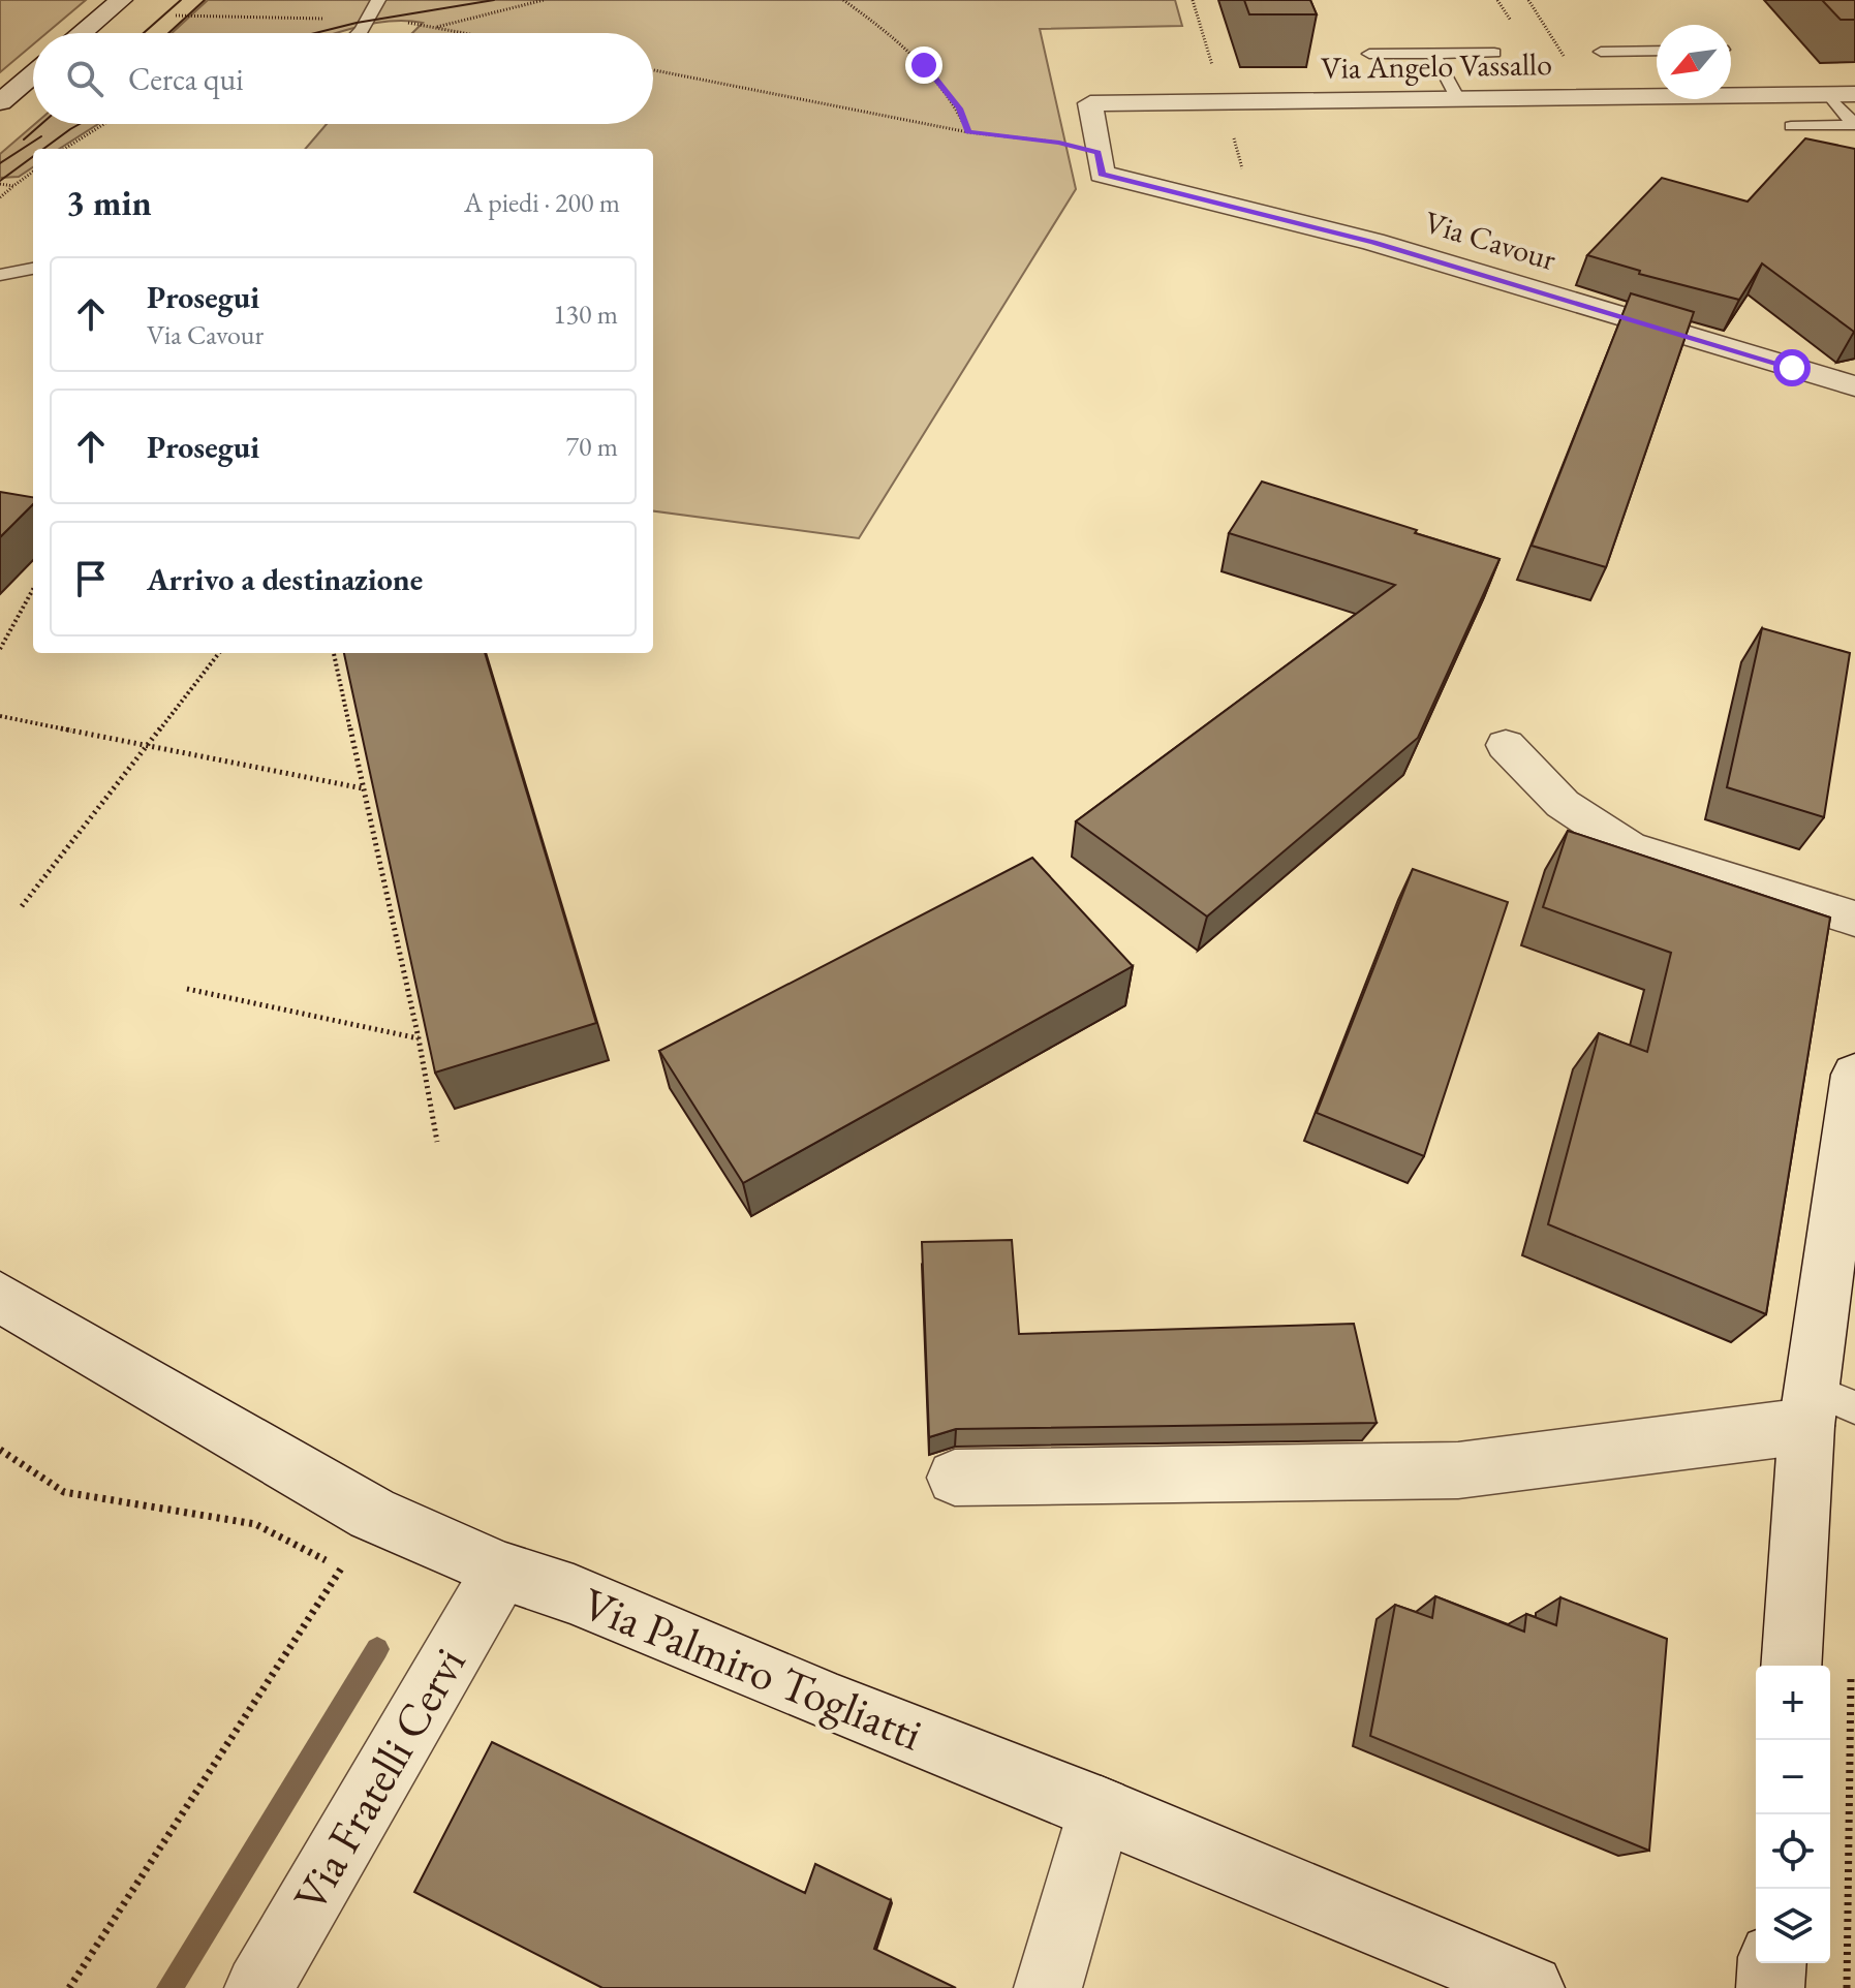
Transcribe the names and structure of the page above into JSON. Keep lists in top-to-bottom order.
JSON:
{
  "streets": {
    "street": [
      "Via Angelo Vassallo",
      "Via Cavour",
      "Via Palmiro Togliatti",
      "Via Fratelli Cervi"
    ]
  },
  "crossings": [
    ["Via Angelo Vassallo", "Via Cavour"],
    ["Via Palmiro Togliatti", "Via Fratelli Cervi"]
  ],
  "north": "bottom left",
  "page": {
    "search": "Cerca qui",
    "heading": ["3 min", "A piedi · 200 m"],
    "list": [
      ["Prosegui", "Via Cavour", "130 m"],
      ["Prosegui", "70 m"],
      "Arrivo a destinazione"
    ],
    "map_buttons": ["+", "−"]
  }
}
